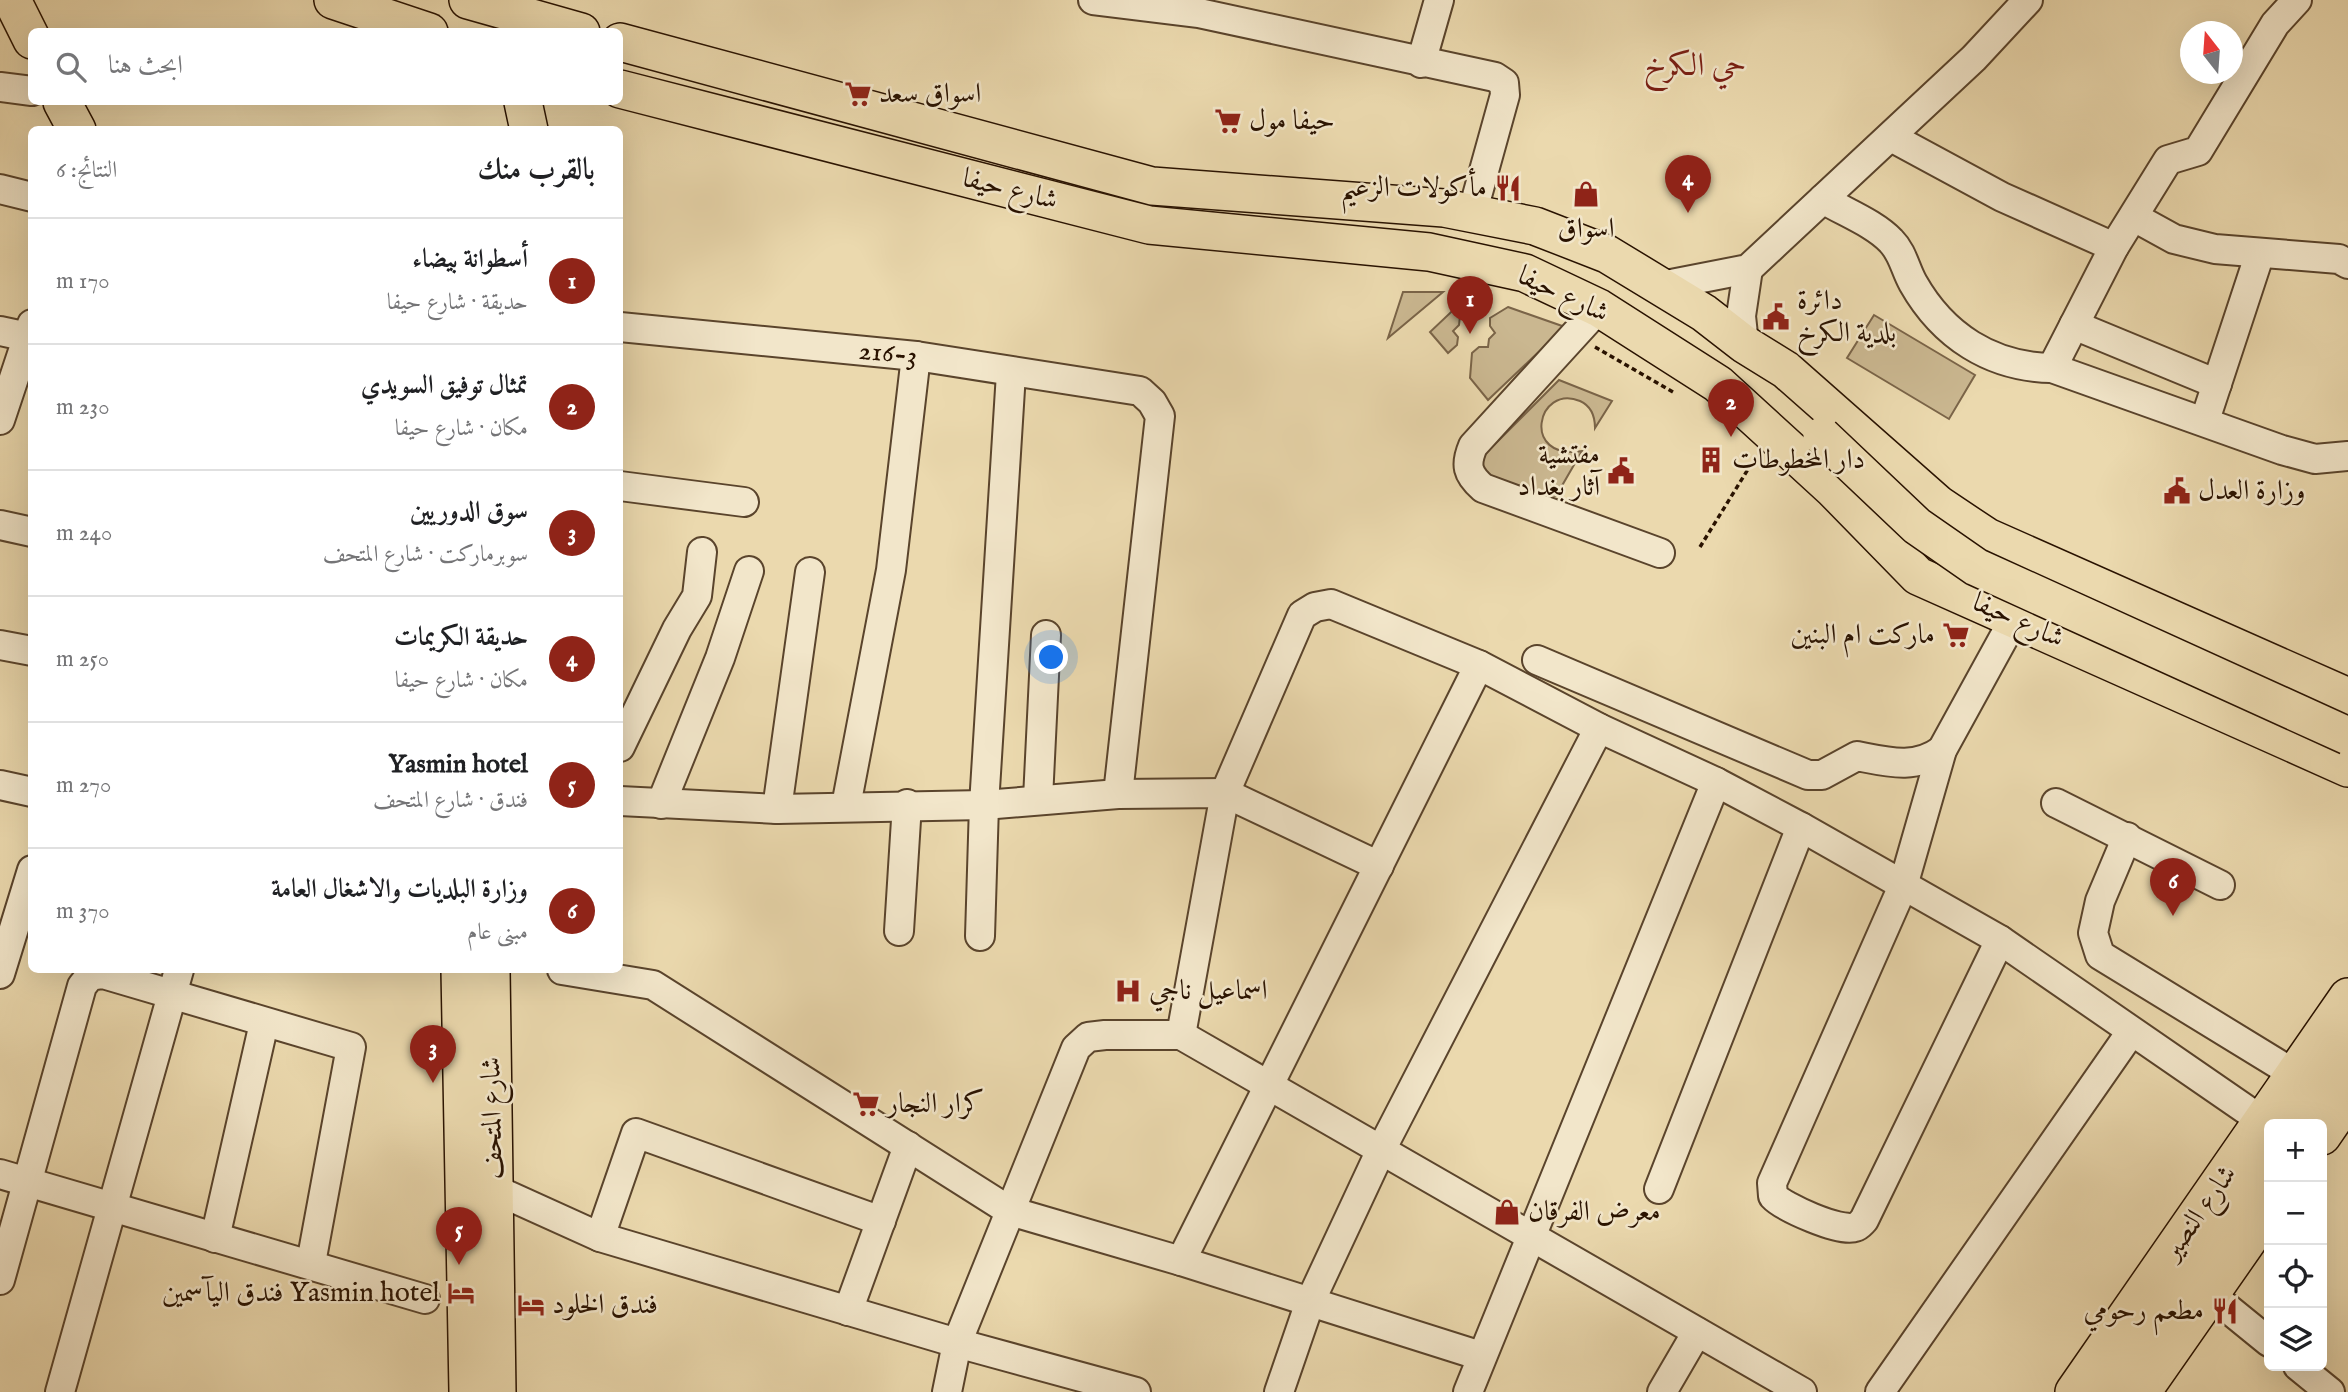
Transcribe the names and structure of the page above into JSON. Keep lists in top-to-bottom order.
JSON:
{
  "streets": {
    "main road": ["شارع حيفا", "شارع المتحف", "شارع النصیر"],
    "street": ["216-3"]
  },
  "districts": ["حي الكرخ"],
  "places": {
    "supermarket": [
      "اسواق سعد",
      "حيفا مول",
      "ماركت ام البنين",
      "كرار النجار"
    ],
    "restaurant": ["مأكولات الزعيم", "مطعم رحومي"],
    "shop": ["اسواق", "معرض الفرقان"],
    "public building": ["دائرة بلدية الكرخ", "مفتشية آثار بغداد", "وزارة العدل"],
    "building": ["دار المخطوطات"],
    "hospital": ["اسماعيل ناجي"],
    "hotel": ["فندق اليآسمين Yasmin hotel", "فندق الخلود"]
  },
  "north": "top",
  "page": {
    "search": "ابحث هنا",
    "heading": ["بالقرب منك", "النتائج: 6"],
    "pins": [
      "4",
      "1",
      "2",
      "6",
      "3",
      "5"
    ],
    "list": [
      {
        "mark": "1",
        "name": "أسطوانة بيضاء",
        "note": "حديقة · شارع حيفا",
        "value": "170 m"
      },
      {
        "mark": "2",
        "name": "تمثال توفيق السويدي",
        "note": "مكان · شارع حيفا",
        "value": "230 m"
      },
      {
        "mark": "3",
        "name": "سوق الدوريين",
        "note": "سوبرماركت · شارع المتحف",
        "value": "240 m"
      },
      {
        "mark": "4",
        "name": "حديقة الكريمات",
        "note": "مكان · شارع حيفا",
        "value": "250 m"
      },
      {
        "mark": "5",
        "name": "Yasmin hotel",
        "note": "فندق · شارع المتحف",
        "value": "270 m"
      },
      {
        "mark": "6",
        "name": "وزارة البلديات والاشغال العامة",
        "note": "مبنى عام",
        "value": "370 m"
      }
    ],
    "map_buttons": ["+", "−"]
  }
}
